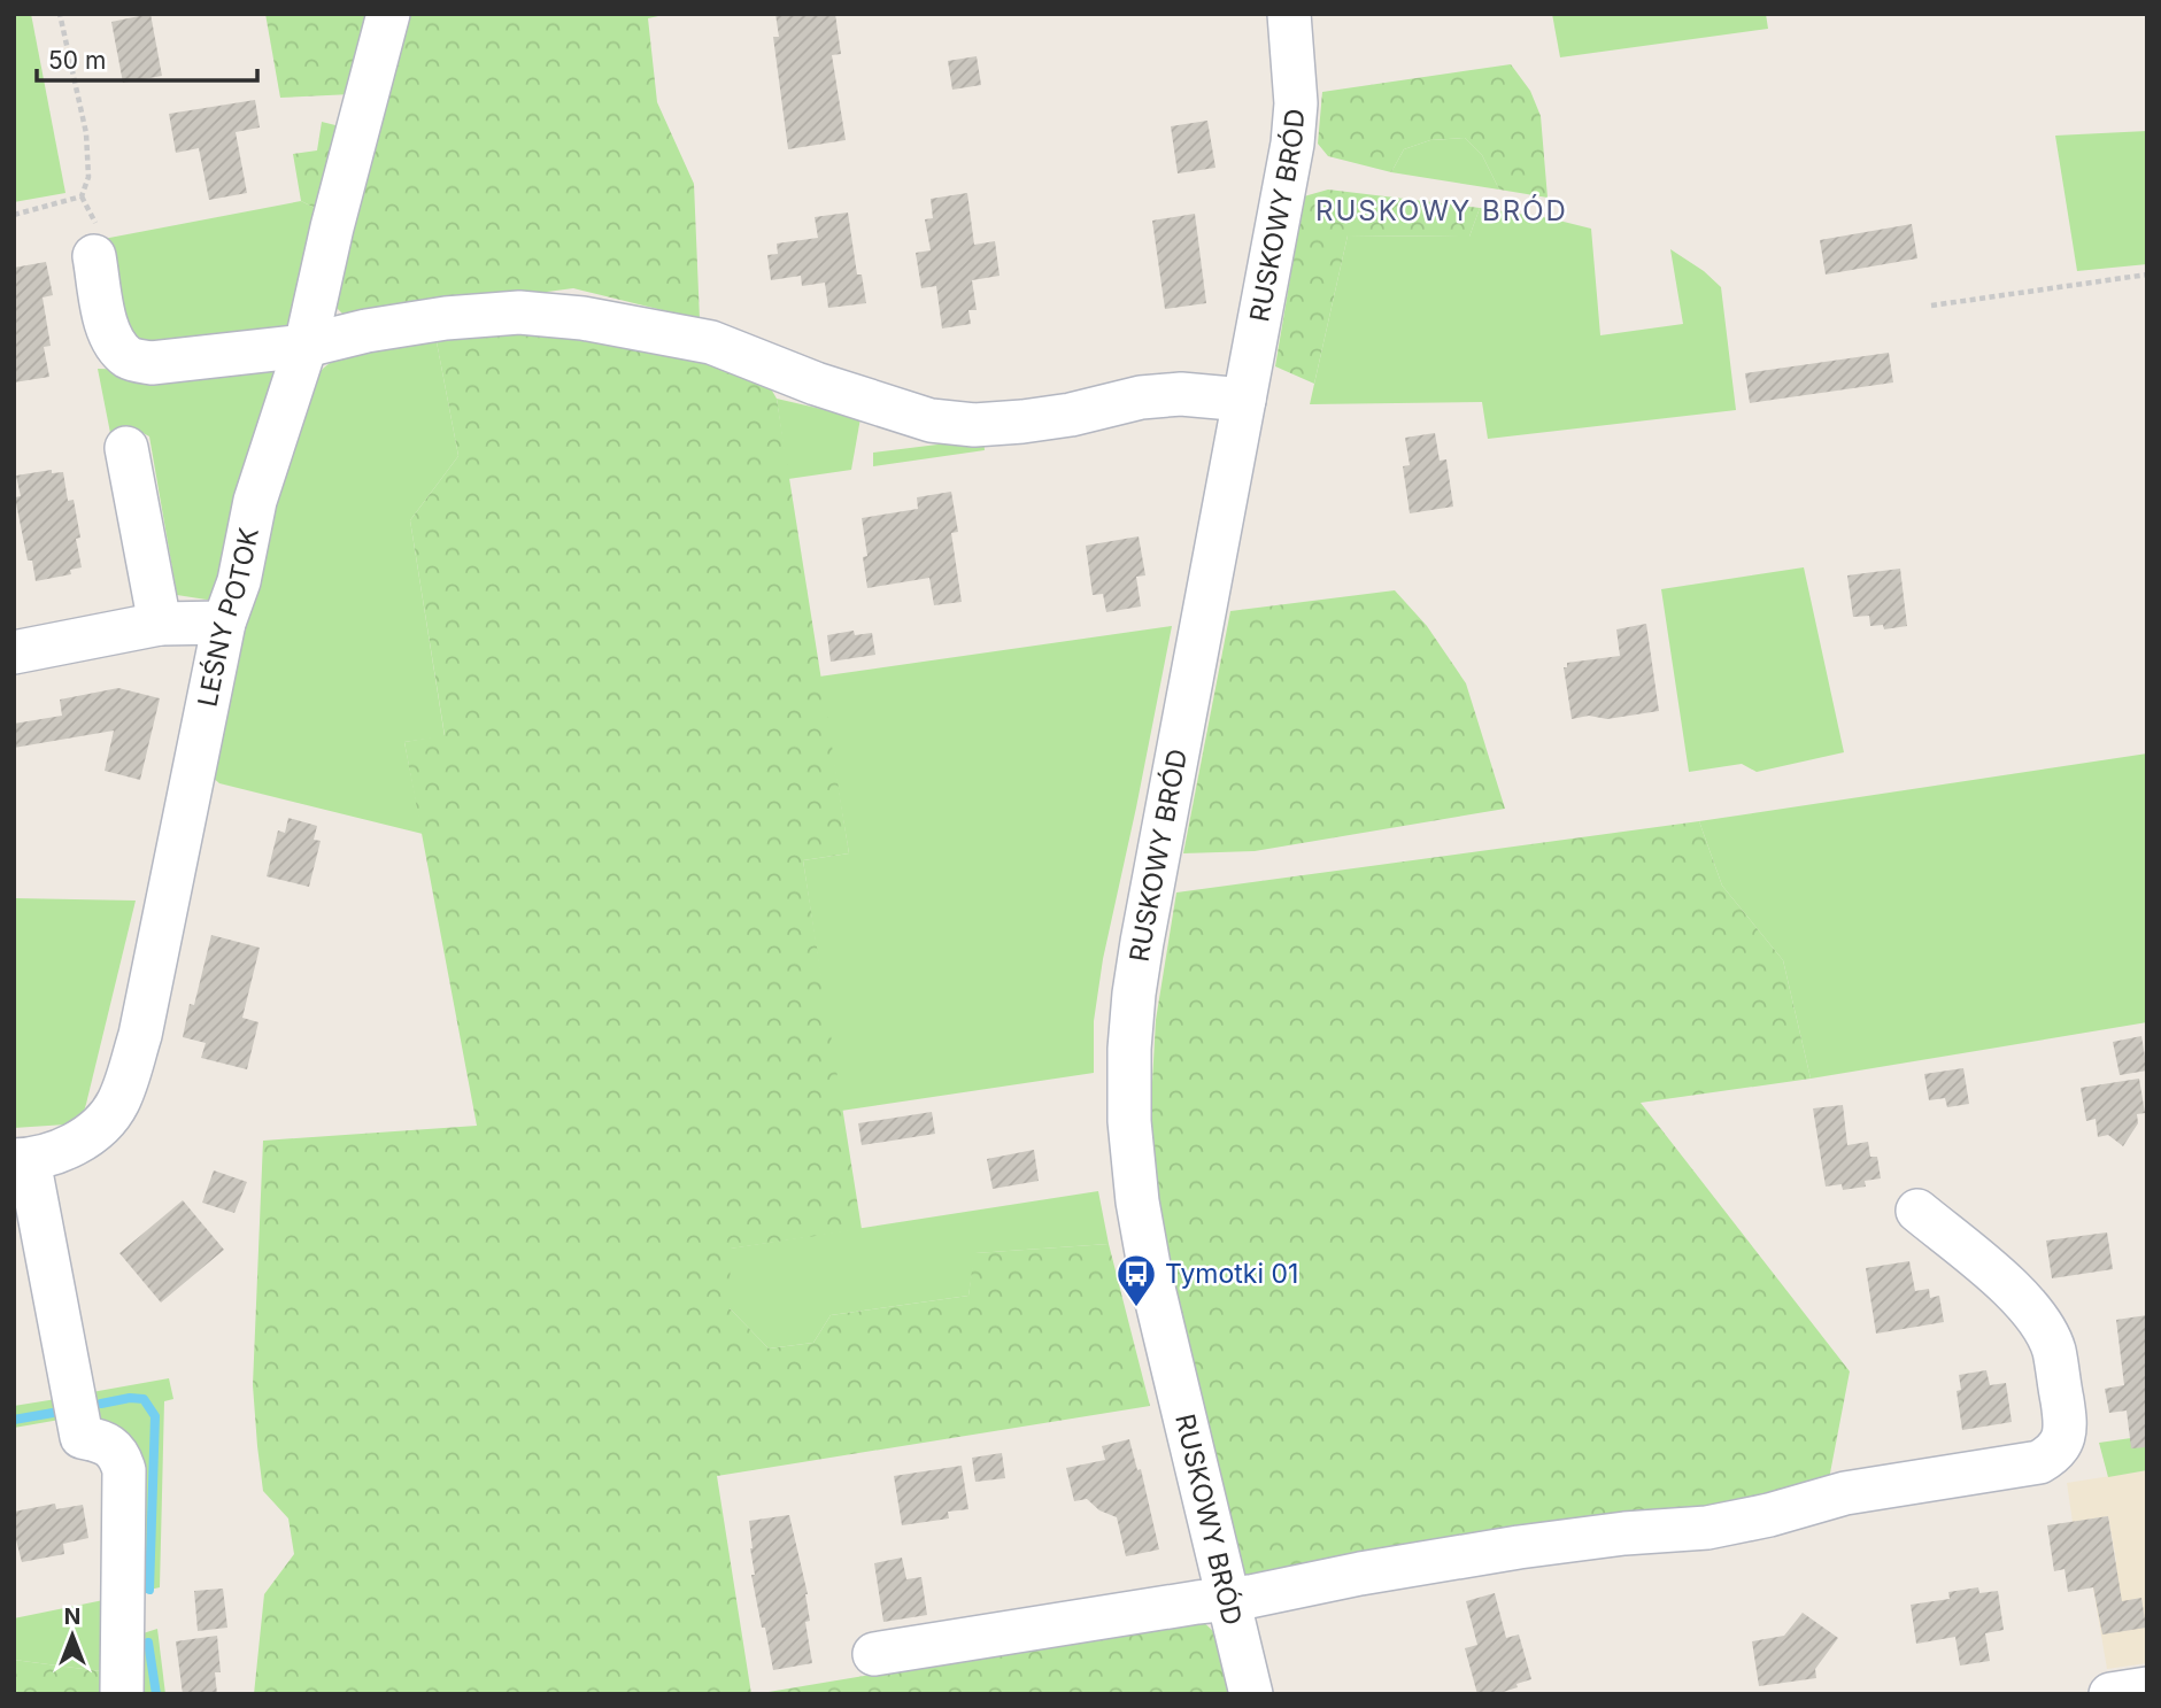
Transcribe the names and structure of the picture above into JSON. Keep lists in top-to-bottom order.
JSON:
{
  "streets": {
    "street": ["RUSKOWY BRÓD", "LEŚNY POTOK"]
  },
  "districts": ["RUSKOWY BRÓD"],
  "places": {
    "bus stop": ["Tymotki 01"]
  },
  "scale_bar": "50 m",
  "north": "top"
}
